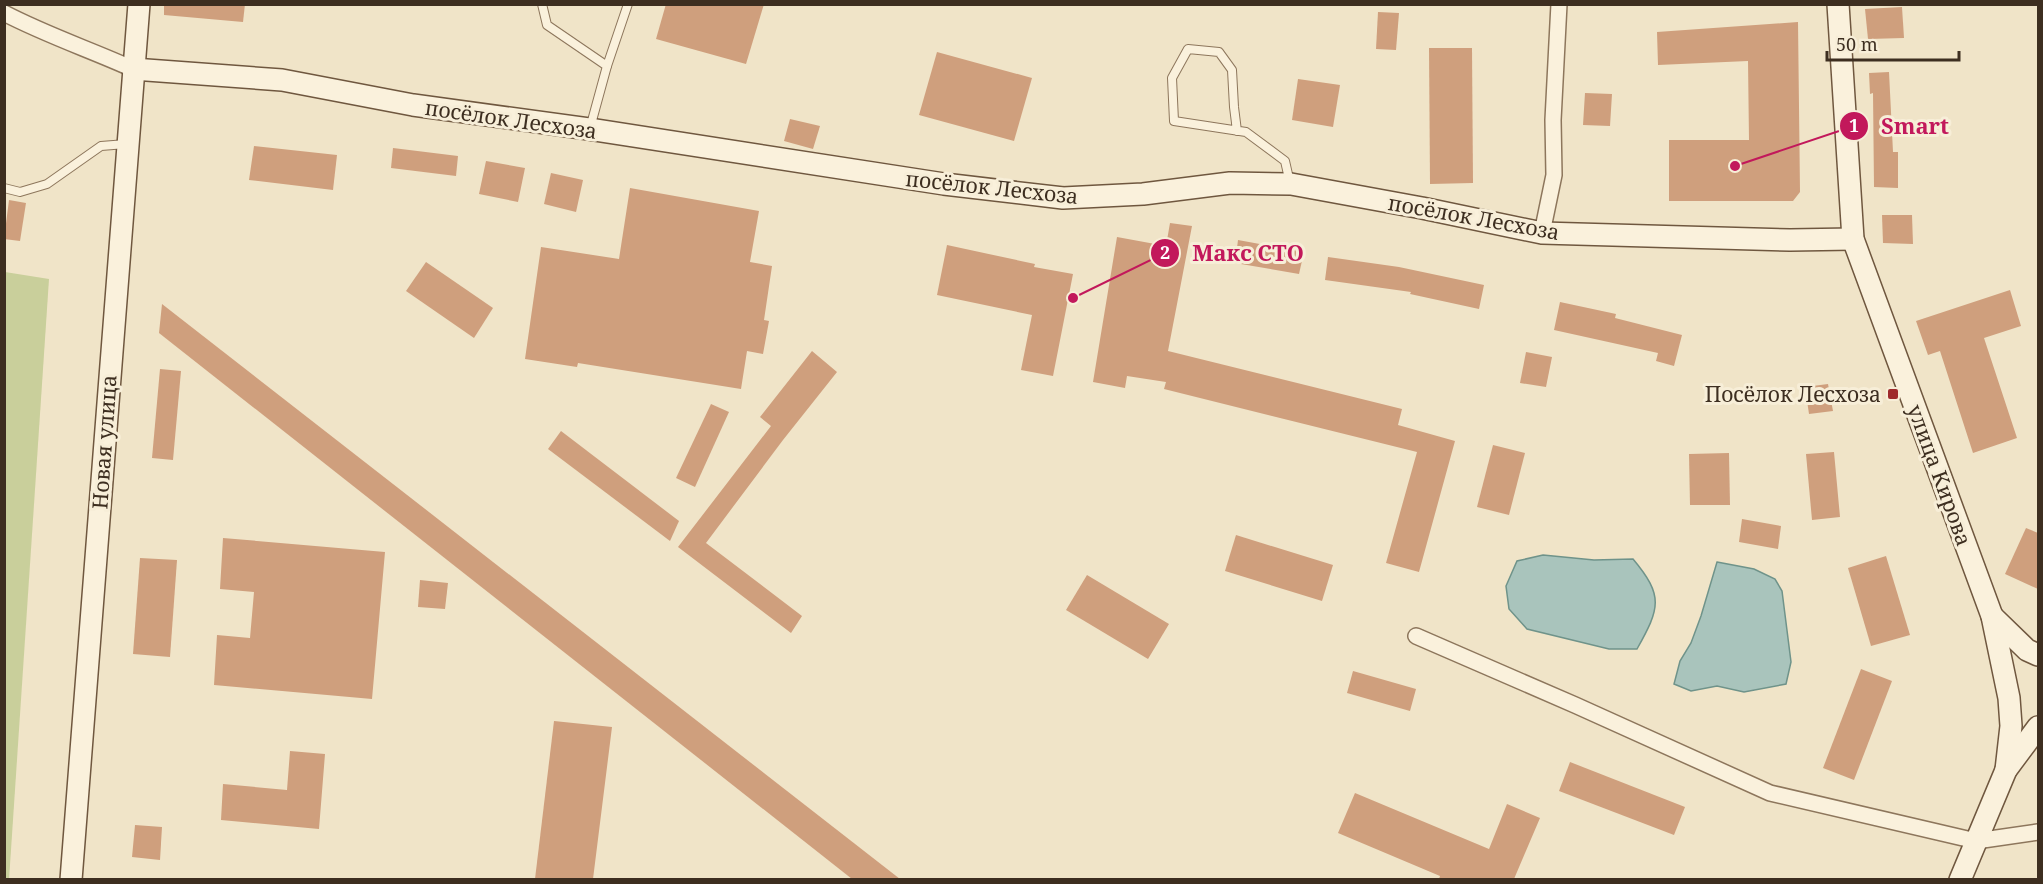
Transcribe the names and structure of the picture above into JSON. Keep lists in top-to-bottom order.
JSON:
{
  "streets": {
    "street": ["посёлок Лесхоза", "Новая улица", "улица Кирова"]
  },
  "crossings": [
    ["посёлок Лесхоза", "Новая улица"],
    ["посёлок Лесхоза", "улица Кирова"]
  ],
  "places": {
    "other": ["Smart", "Макс СТО"],
    "transit": ["Посёлок Лесхоза"]
  },
  "scale_bar": "50 m"
}
